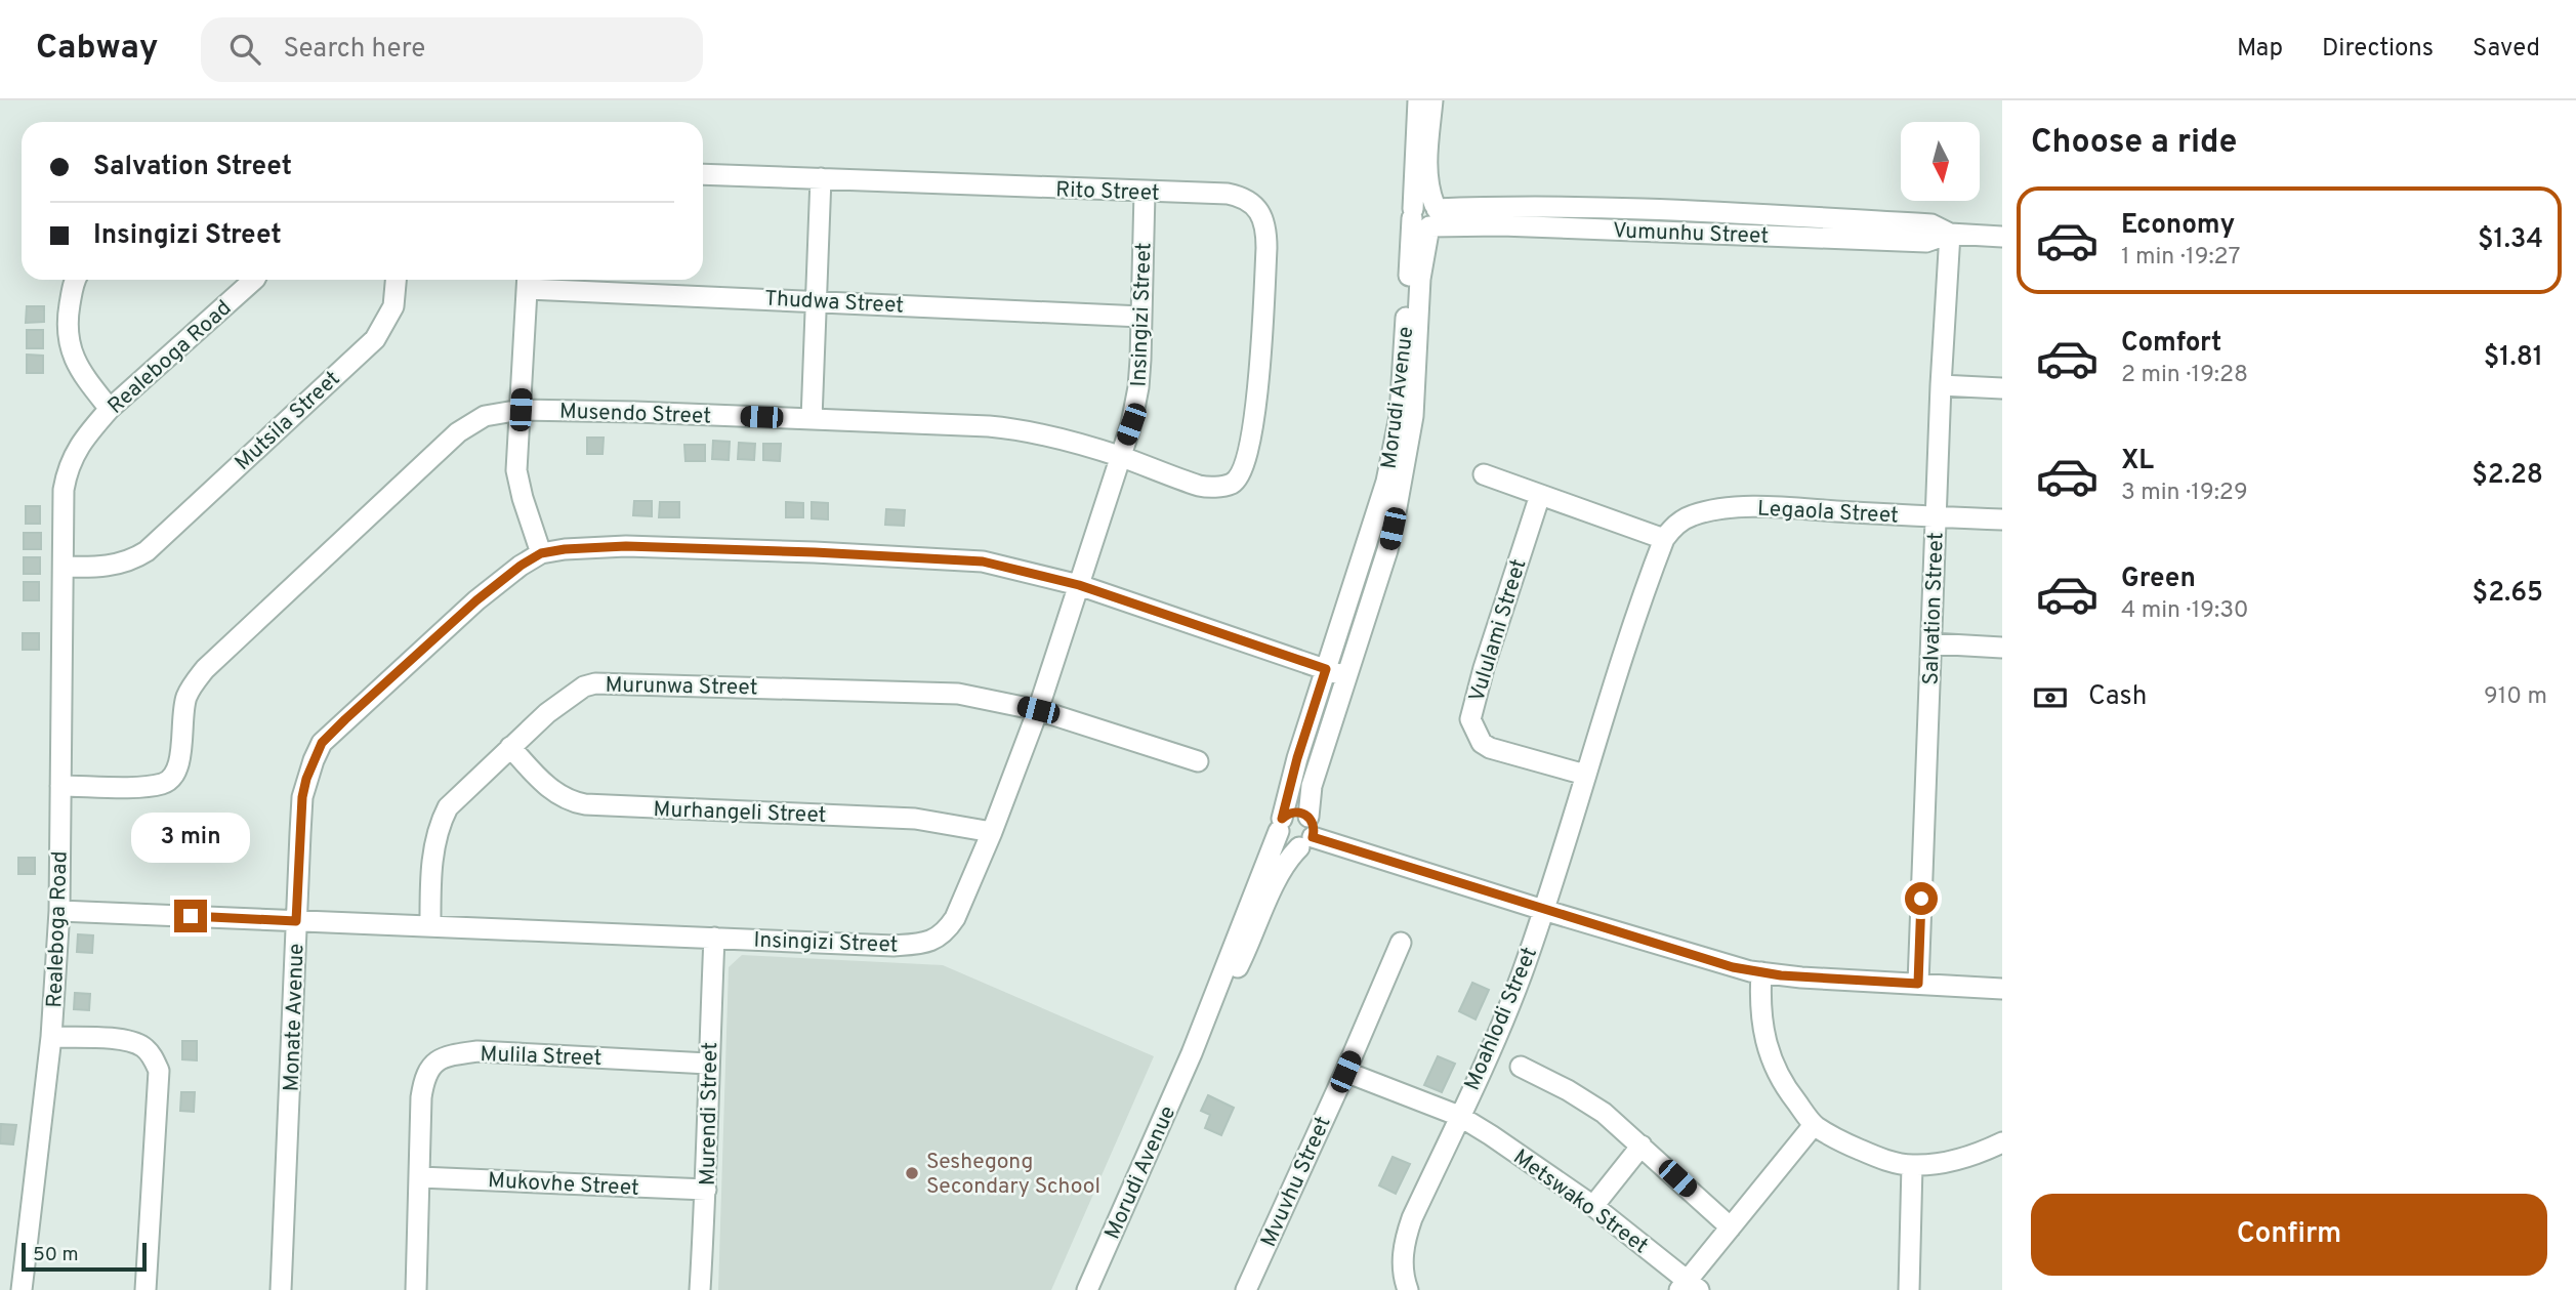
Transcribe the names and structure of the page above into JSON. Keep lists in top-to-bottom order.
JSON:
{
  "streets": {
    "street": [
      "Rito Street",
      "Vumunhu Street",
      "Thudwa Street",
      "Insingizi Street",
      "Realeboga Road",
      "Morudi Avenue",
      "Musendo Street",
      "Mutsila Street",
      "Legaola Street",
      "Salvation Street",
      "Vululami Street",
      "Murunwa Street",
      "Murhangeli Street",
      "Monate Avenue",
      "Moahlodi Street",
      "Mulila Street",
      "Murendi Street",
      "Mvuvhu Street",
      "Mukovhe Street",
      "Metswako Street"
    ]
  },
  "crossings": [
    ["Rito Street", "Insingizi Street"],
    ["Rito Street", "Musendo Street"],
    ["Vumunhu Street", "Morudi Avenue"],
    ["Vumunhu Street", "Salvation Street"],
    ["Thudwa Street", "Insingizi Street"],
    ["Insingizi Street", "Realeboga Road"],
    ["Insingizi Street", "Musendo Street"],
    ["Insingizi Street", "Murunwa Street"],
    ["Insingizi Street", "Murhangeli Street"],
    ["Insingizi Street", "Monate Avenue"],
    ["Insingizi Street", "Murendi Street"],
    ["Realeboga Road", "Musendo Street"],
    ["Realeboga Road", "Mutsila Street"],
    ["Morudi Avenue", "Monate Avenue"],
    ["Legaola Street", "Salvation Street"],
    ["Legaola Street", "Moahlodi Street"],
    ["Vululami Street", "Moahlodi Street"],
    ["Murunwa Street", "Murhangeli Street"],
    ["Moahlodi Street", "Metswako Street"],
    ["Mulila Street", "Murendi Street"],
    ["Mulila Street", "Mukovhe Street"],
    ["Murendi Street", "Mukovhe Street"]
  ],
  "places": ["Seshegong Secondary School"],
  "scale_bar": "50 m",
  "north": "bottom",
  "page": {
    "header": "Cabway",
    "search": "Search here",
    "nav": ["Map", "Directions", "Saved"],
    "heading": "Choose a ride",
    "banner": ["Salvation Street", "Insingizi Street"],
    "list": [
      {
        "name": "Economy",
        "note": "1 min · 19:27",
        "value": "$1.34"
      },
      {
        "name": "Comfort",
        "note": "2 min · 19:28",
        "value": "$1.81"
      },
      {
        "name": "XL",
        "note": "3 min · 19:29",
        "value": "$2.28"
      },
      {
        "name": "Green",
        "note": "4 min · 19:30",
        "value": "$2.65"
      }
    ],
    "pay": ["Cash", "910 m"],
    "bubble": "3 min",
    "buttons": "Confirm",
    "scale": "50 m"
  }
}
